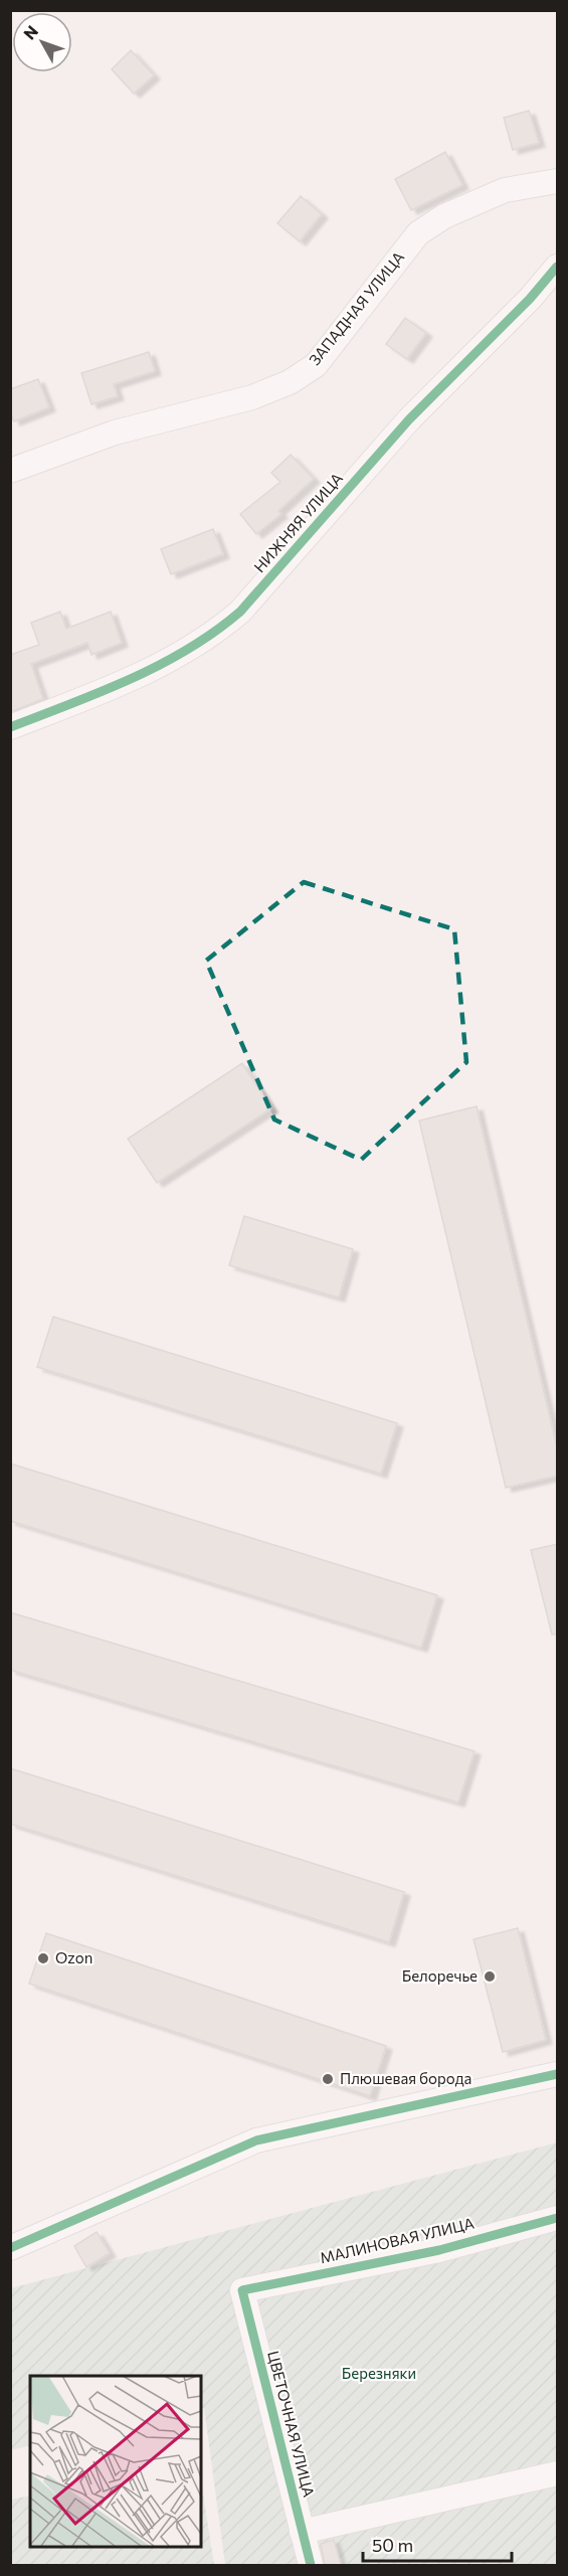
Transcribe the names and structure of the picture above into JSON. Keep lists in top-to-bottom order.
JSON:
{
  "streets": {
    "street": [
      "ЗАПАДНАЯ УЛИЦА",
      "НИЖНЯЯ УЛИЦА",
      "МАЛИНОВАЯ УЛИЦА",
      "ЦВЕТОЧНАЯ УЛИЦА"
    ]
  },
  "crossings": [
    ["МАЛИНОВАЯ УЛИЦА", "ЦВЕТОЧНАЯ УЛИЦА"]
  ],
  "parks": ["Березняки"],
  "places": ["Ozon", "Белоречье", "Плюшевая борода"],
  "scale_bar": "50 m",
  "north": "top left"
}
